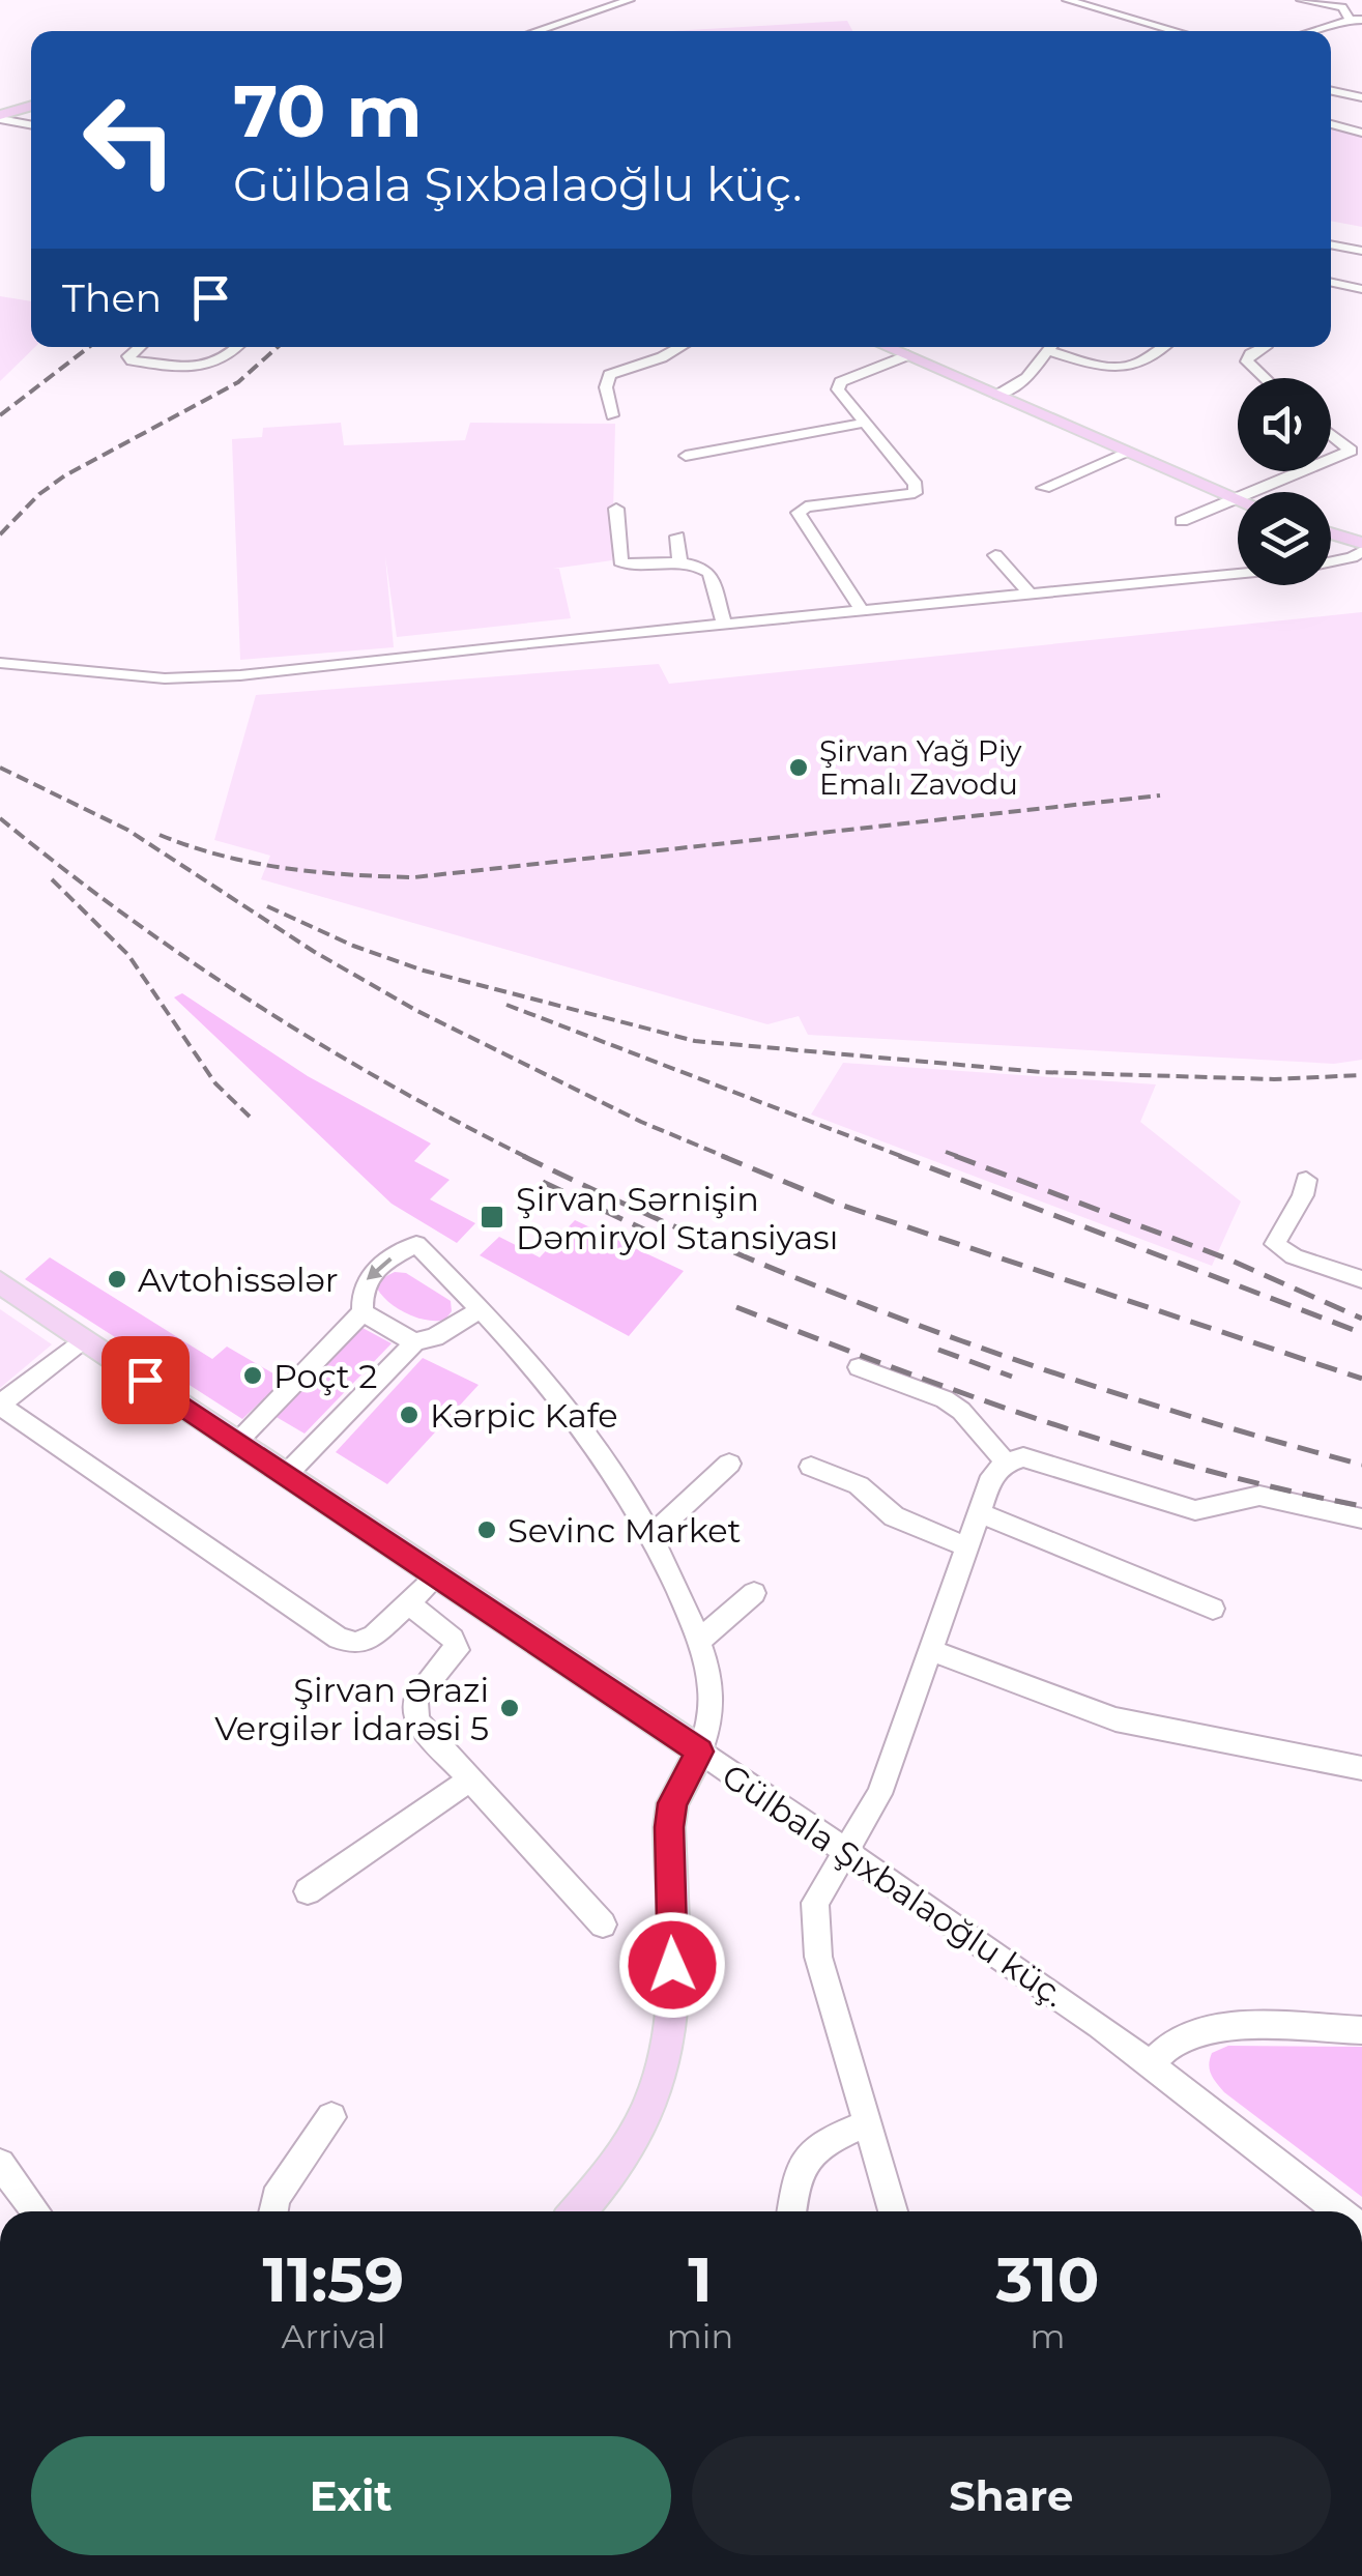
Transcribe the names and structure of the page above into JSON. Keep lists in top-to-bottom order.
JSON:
{
  "streets": {
    "main road": ["Gülbala Şıxbalaoğlu küç."]
  },
  "places": {
    "other": [
      "Şirvan Yağ Piy Emalı Zavodu",
      "Avtohissələr",
      "Poçt 2",
      "Kərpic Kafe",
      "Sevinc Market",
      "Şirvan Ərazi Vergilər İdarəsi 5"
    ],
    "transit": ["Şirvan Sərnişin Dəmiryol Stansiyası"]
  },
  "page": {
    "turn": ["70 m", "Gülbala Şıxbalaoğlu küç."],
    "then": "Then",
    "eta": [
      "11:59",
      "Arrival",
      "1",
      "min",
      "310",
      "m"
    ],
    "buttons": ["Exit", "Share"]
  }
}
